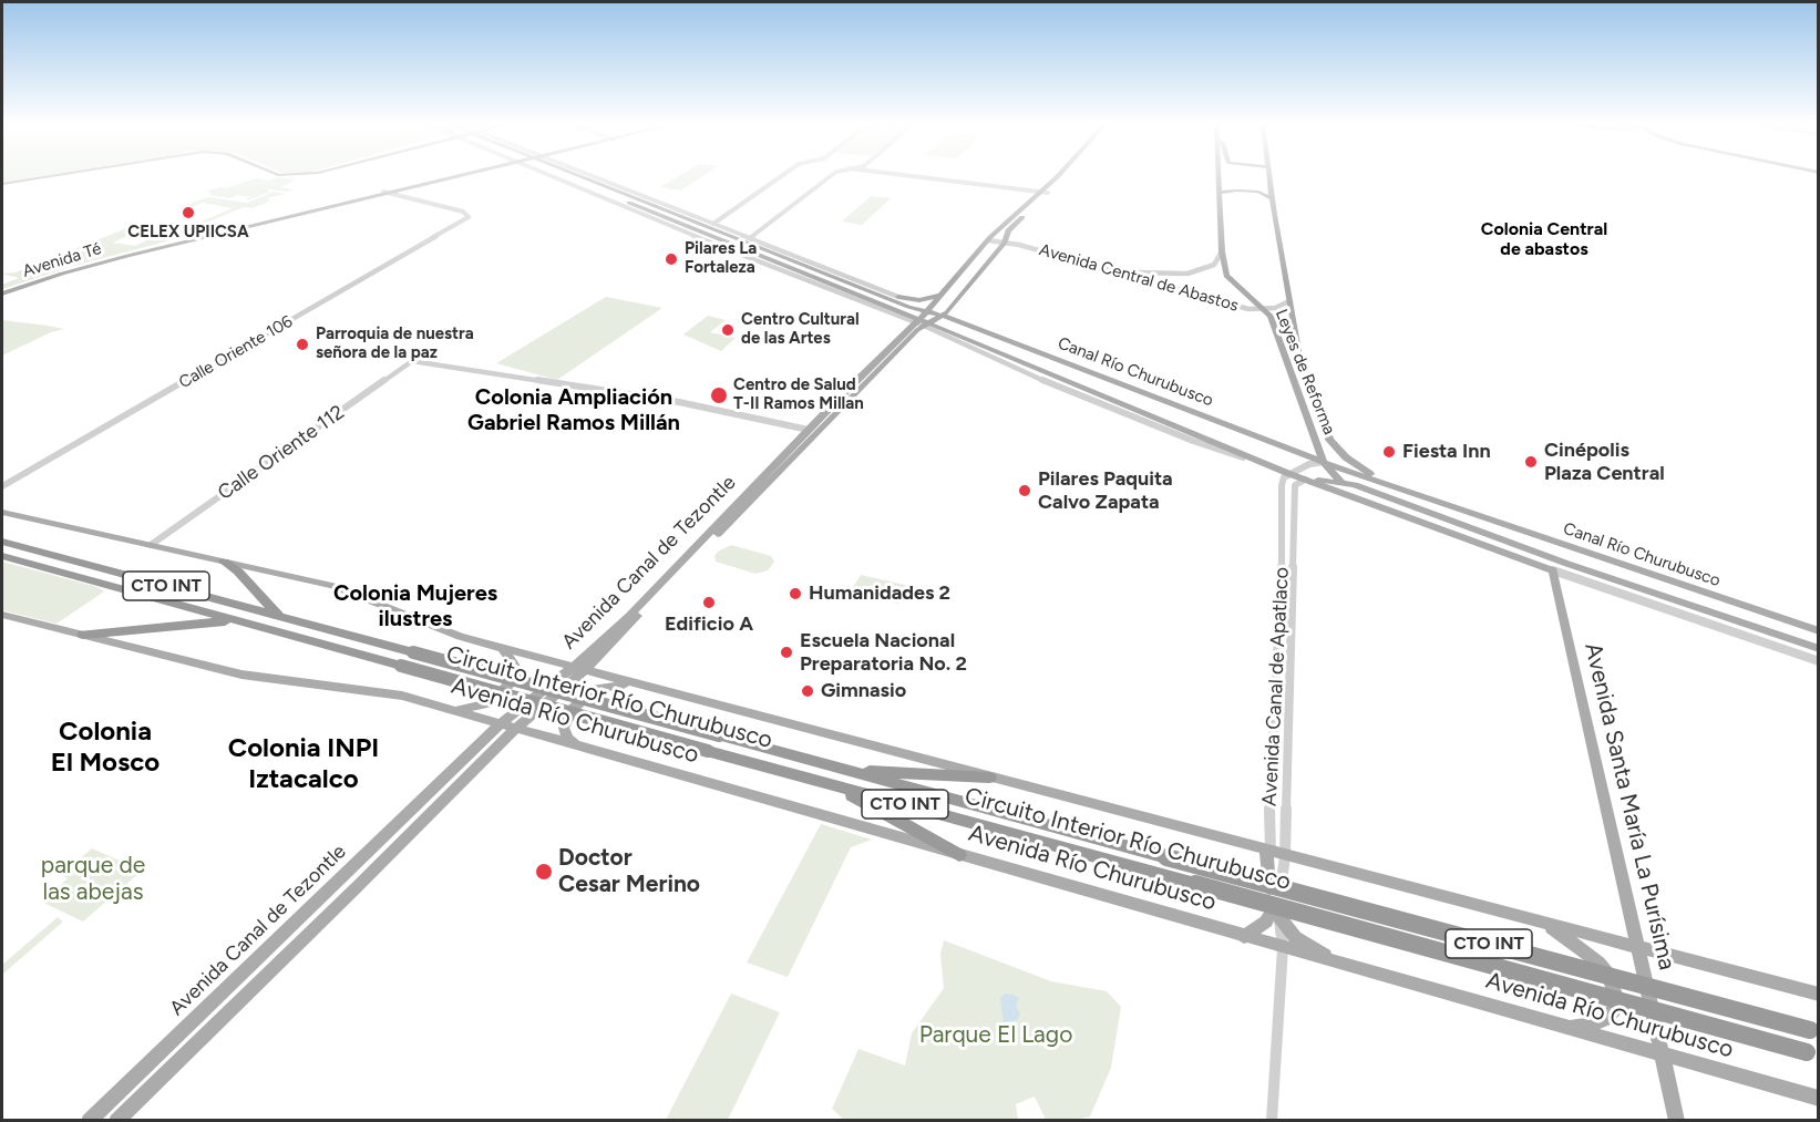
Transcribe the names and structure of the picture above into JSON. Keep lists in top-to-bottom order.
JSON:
{
  "streets": {
    "highway": ["CTO INT", "Circuito Interior Río Churubusco"],
    "main road": [
      "Avenida Té",
      "Canal Río Churubusco",
      "Leyes de Reforma",
      "Avenida Canal de Tezontle",
      "Avenida Río Churubusco",
      "Avenida Santa María La Purísima"
    ],
    "street": [
      "Avenida Central de Abastos",
      "Calle Oriente 106",
      "Calle Oriente 112",
      "Avenida Canal de Apatlaco"
    ]
  },
  "crossings": [
    ["Avenida Té", "Calle Oriente 106"],
    ["Avenida Central de Abastos", "Leyes de Reforma"],
    ["Avenida Central de Abastos", "Avenida Canal de Tezontle"],
    ["Canal Río Churubusco", "Leyes de Reforma"],
    ["Canal Río Churubusco", "Avenida Canal de Tezontle"],
    ["Canal Río Churubusco", "Avenida Canal de Apatlaco"],
    ["Canal Río Churubusco", "Avenida Santa María La Purísima"],
    ["Calle Oriente 112", "Avenida Canal de Tezontle"],
    ["Calle Oriente 112", "CTO INT"],
    ["Avenida Canal de Tezontle", "CTO INT"],
    ["Avenida Canal de Tezontle", "Avenida Río Churubusco"],
    ["CTO INT", "Avenida Canal de Apatlaco"],
    ["CTO INT", "Avenida Santa María La Purísima"],
    ["Avenida Canal de Apatlaco", "Avenida Río Churubusco"],
    ["Avenida Río Churubusco", "Avenida Santa María La Purísima"]
  ],
  "districts": [
    "Colonia Central de abastos",
    "Colonia Ampliación Gabriel Ramos Millán",
    "Colonia Mujeres ilustres",
    "Colonia El Mosco",
    "Colonia INPI Iztacalco"
  ],
  "parks": ["parque de las abejas", "Parque El Lago"],
  "places": [
    "CELEX UPIICSA",
    "Pilares La Fortaleza",
    "Centro Cultural de las Artes",
    "Parroquia de nuestra señora de la paz",
    "Centro de Salud T-II Ramos Millan",
    "Fiesta Inn",
    "Cinépolis Plaza Central",
    "Pilares Paquita Calvo Zapata",
    "Humanidades 2",
    "Edificio A",
    "Escuela Nacional Preparatoria No. 2",
    "Gimnasio",
    "Doctor Cesar Merino"
  ]
}
